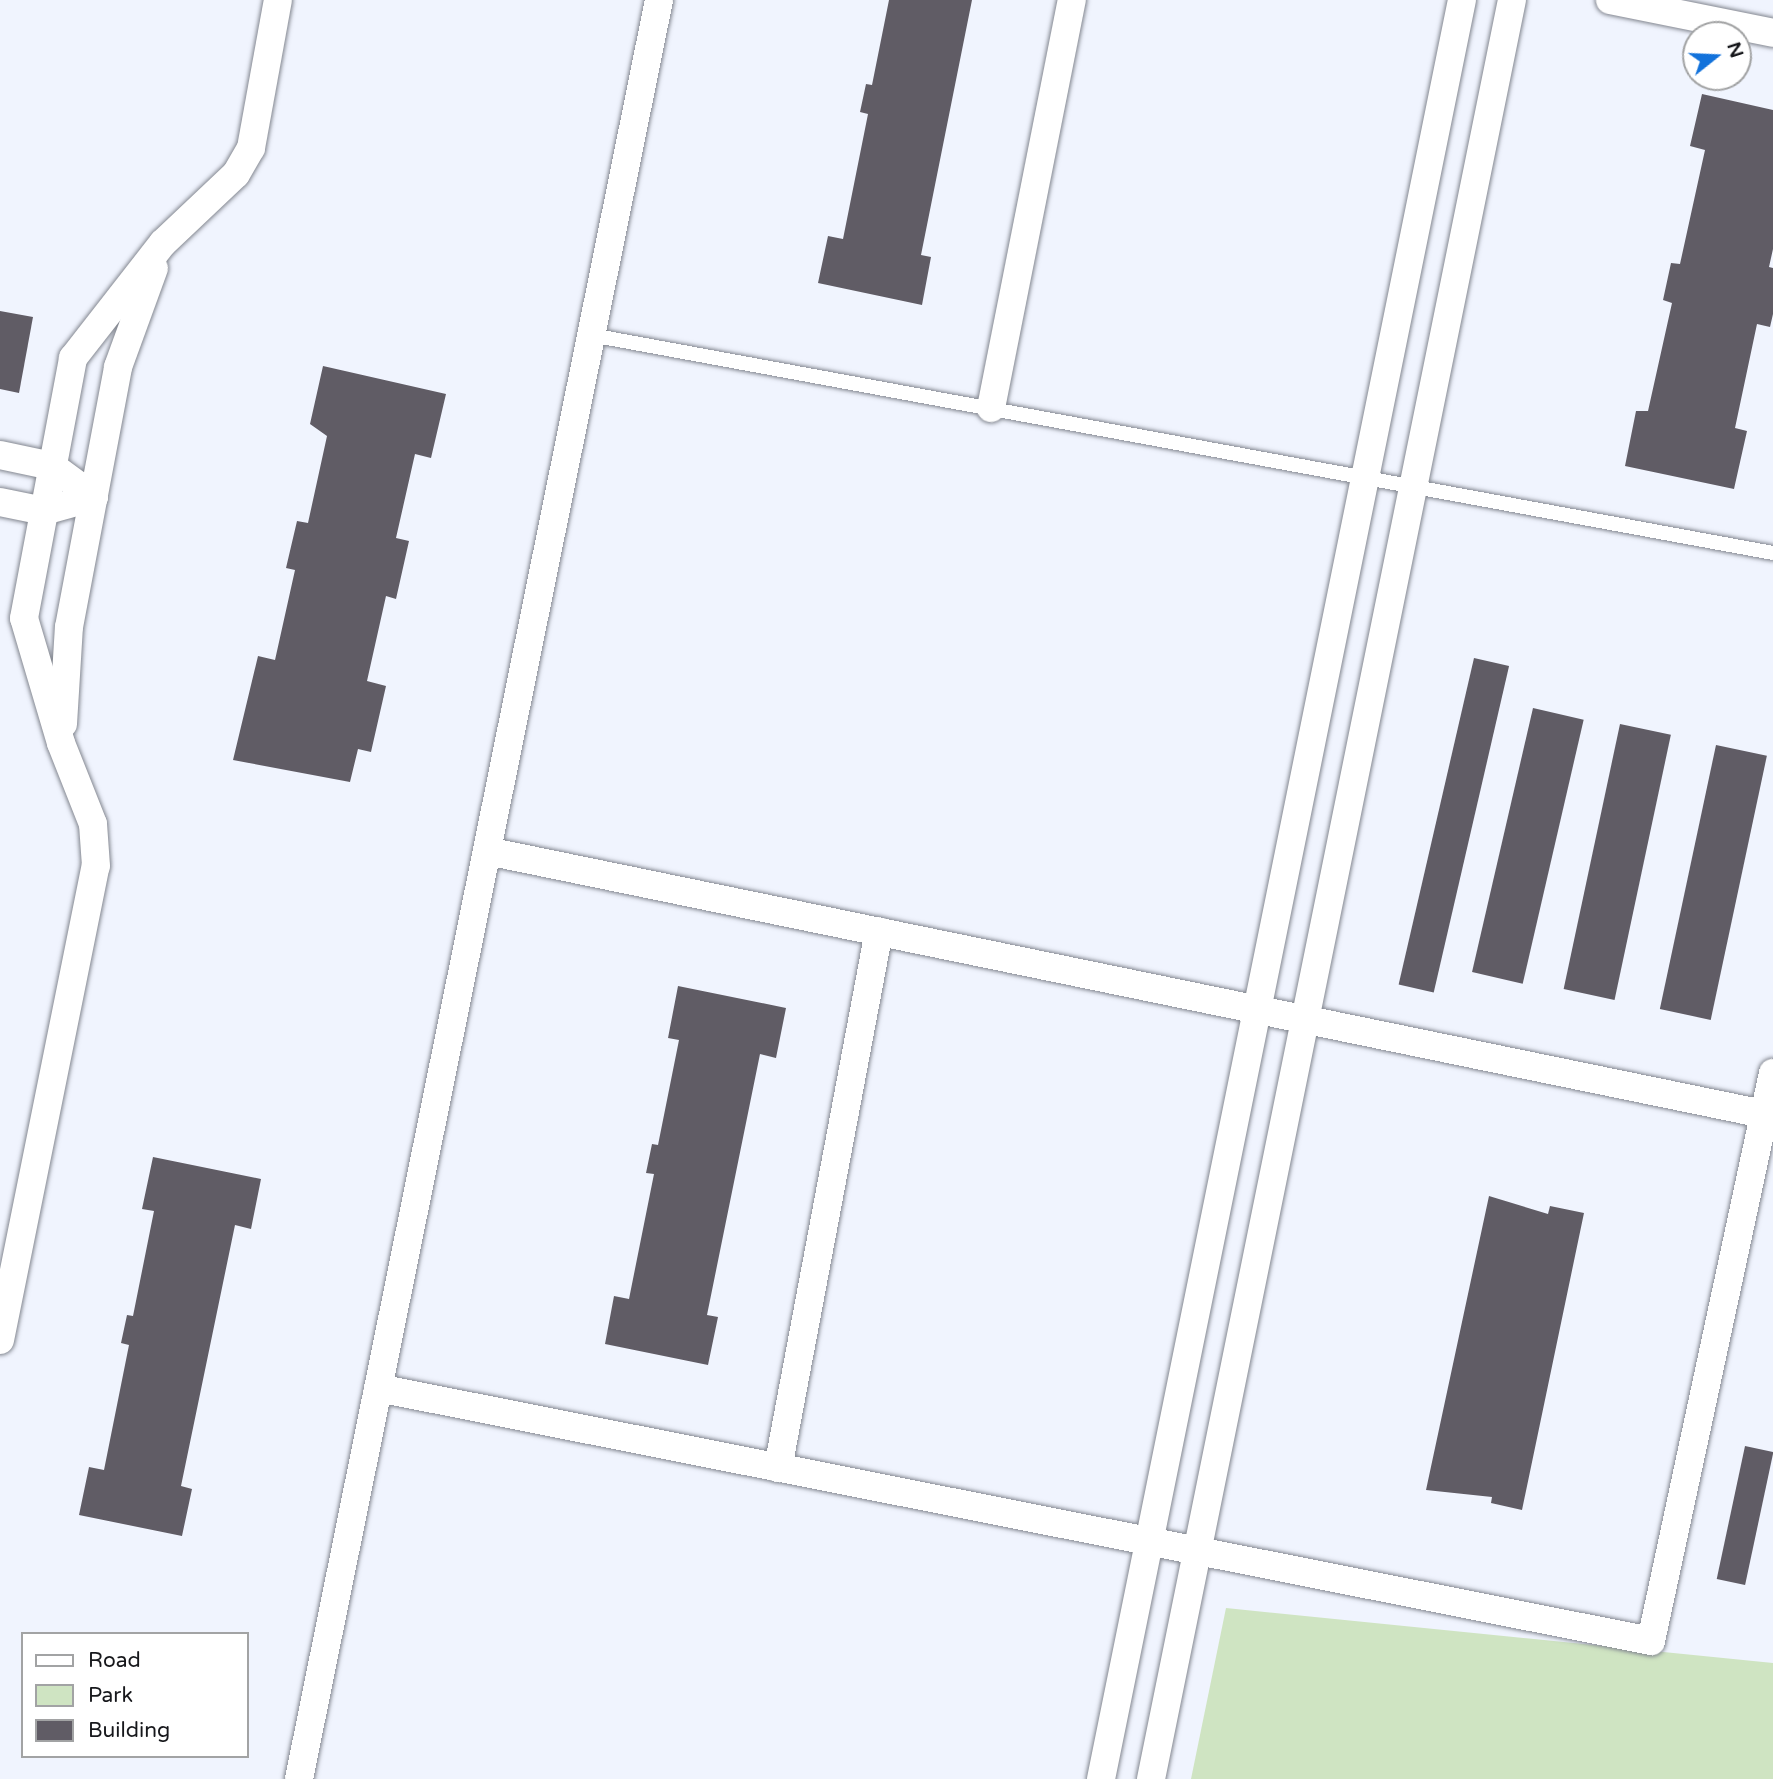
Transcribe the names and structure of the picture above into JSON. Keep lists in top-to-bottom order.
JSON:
{
  "legend": ["Road", "Park", "Building"],
  "north": "right"
}
